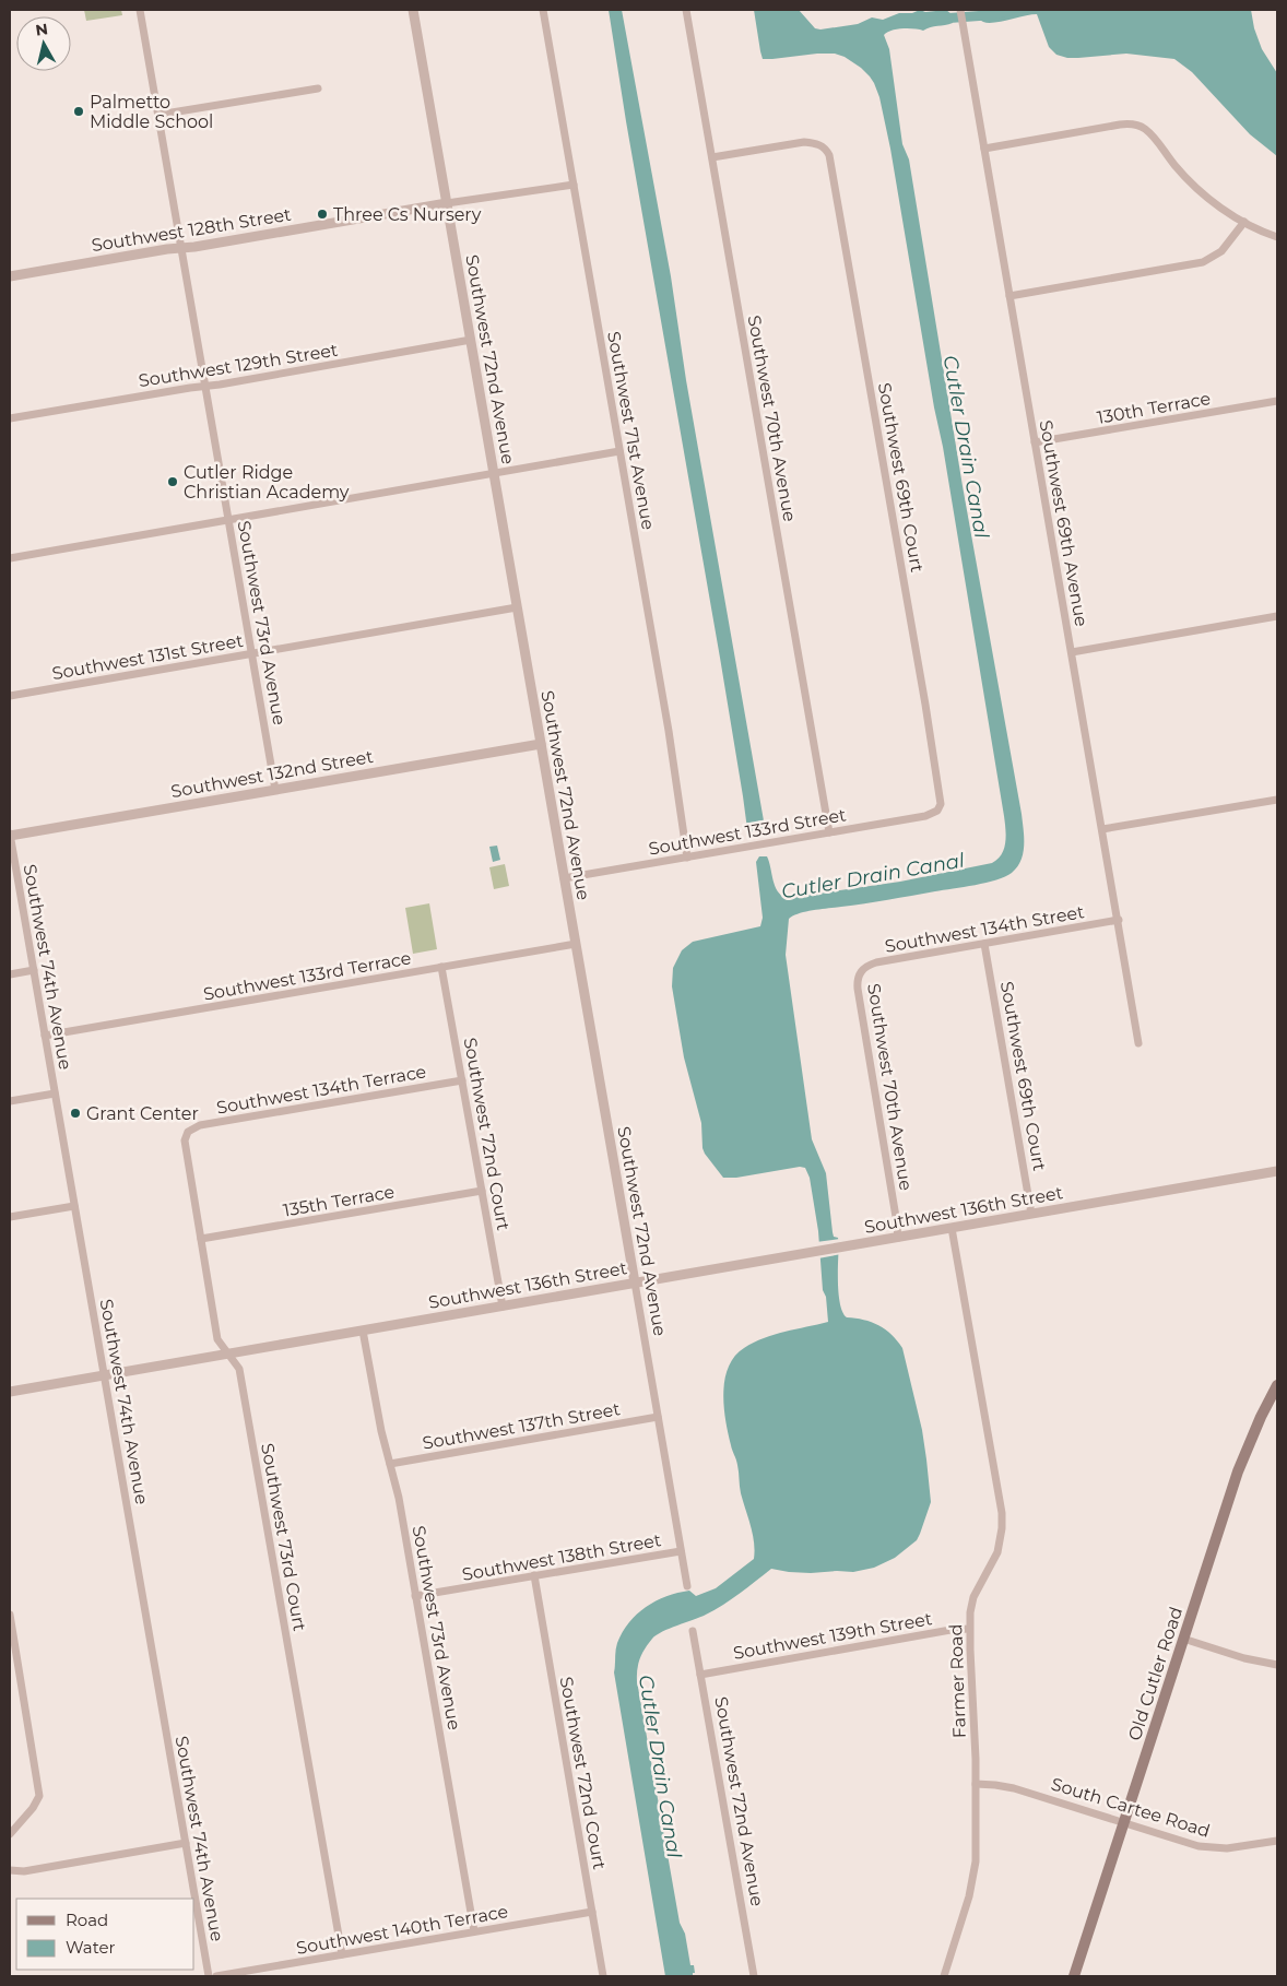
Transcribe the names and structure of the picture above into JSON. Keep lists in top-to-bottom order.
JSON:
{
  "streets": {
    "main road": ["Old Cutler Road"],
    "street": [
      "Southwest 128th Street",
      "Southwest 72nd Avenue",
      "Southwest 129th Street",
      "130th Terrace",
      "Southwest 70th Avenue",
      "Southwest 71st Avenue",
      "Southwest 69th Court",
      "Southwest 69th Avenue",
      "Southwest 73rd Avenue",
      "Southwest 131st Street",
      "Southwest 132nd Street",
      "Southwest 133rd Street",
      "Southwest 134th Street",
      "Southwest 74th Avenue",
      "Southwest 133rd Terrace",
      "Southwest 134th Terrace",
      "Southwest 72nd Court",
      "135th Terrace",
      "Southwest 136th Street",
      "Southwest 137th Street",
      "Southwest 73rd Court",
      "Southwest 138th Street",
      "Southwest 139th Street",
      "Farmer Road",
      "South Cartee Road",
      "Southwest 140th Terrace"
    ]
  },
  "crossings": [
    ["Southwest 128th Street", "Southwest 72nd Avenue"],
    ["Southwest 128th Street", "Southwest 71st Avenue"],
    ["Southwest 128th Street", "Southwest 73rd Avenue"],
    ["Southwest 72nd Avenue", "Southwest 129th Street"],
    ["Southwest 72nd Avenue", "Southwest 131st Street"],
    ["Southwest 72nd Avenue", "Southwest 132nd Street"],
    ["Southwest 72nd Avenue", "Southwest 133rd Street"],
    ["Southwest 72nd Avenue", "Southwest 133rd Terrace"],
    ["Southwest 72nd Avenue", "Southwest 136th Street"],
    ["Southwest 72nd Avenue", "Southwest 137th Street"],
    ["Southwest 72nd Avenue", "Southwest 138th Street"],
    ["Southwest 72nd Avenue", "Southwest 139th Street"],
    ["Southwest 129th Street", "Southwest 73rd Avenue"],
    ["130th Terrace", "Southwest 69th Avenue"],
    ["Southwest 70th Avenue", "Southwest 69th Court"],
    ["Southwest 70th Avenue", "Southwest 133rd Street"],
    ["Southwest 70th Avenue", "Southwest 134th Street"],
    ["Southwest 70th Avenue", "Southwest 136th Street"],
    ["Southwest 71st Avenue", "Southwest 133rd Street"],
    ["Southwest 69th Court", "Southwest 133rd Street"],
    ["Southwest 69th Court", "Southwest 134th Street"],
    ["Southwest 69th Court", "Southwest 136th Street"],
    ["Southwest 69th Avenue", "Southwest 134th Street"],
    ["Southwest 73rd Avenue", "Southwest 131st Street"],
    ["Southwest 73rd Avenue", "Southwest 132nd Street"],
    ["Southwest 73rd Avenue", "Southwest 136th Street"],
    ["Southwest 73rd Avenue", "Southwest 137th Street"],
    ["Southwest 73rd Avenue", "Southwest 138th Street"],
    ["Southwest 73rd Avenue", "Southwest 140th Terrace"],
    ["Southwest 132nd Street", "Southwest 74th Avenue"],
    ["Southwest 74th Avenue", "Southwest 133rd Terrace"],
    ["Southwest 74th Avenue", "Southwest 136th Street"],
    ["Southwest 133rd Terrace", "Southwest 72nd Court"],
    ["Southwest 134th Terrace", "Southwest 72nd Court"],
    ["Southwest 134th Terrace", "Southwest 73rd Court"],
    ["Southwest 72nd Court", "135th Terrace"],
    ["Southwest 72nd Court", "Southwest 136th Street"],
    ["Southwest 72nd Court", "Southwest 138th Street"],
    ["Southwest 72nd Court", "Southwest 140th Terrace"],
    ["135th Terrace", "Southwest 73rd Court"],
    ["Southwest 136th Street", "Southwest 73rd Court"],
    ["Southwest 136th Street", "Farmer Road"],
    ["Southwest 73rd Court", "Southwest 140th Terrace"],
    ["Southwest 139th Street", "Farmer Road"],
    ["Old Cutler Road", "South Cartee Road"],
    ["Farmer Road", "South Cartee Road"]
  ],
  "water": ["Cutler Drain Canal"],
  "places": [
    "Palmetto Middle School",
    "Three Cs Nursery",
    "Cutler Ridge Christian Academy",
    "Grant Center"
  ],
  "legend": ["Road", "Water"],
  "north": "top"
}
